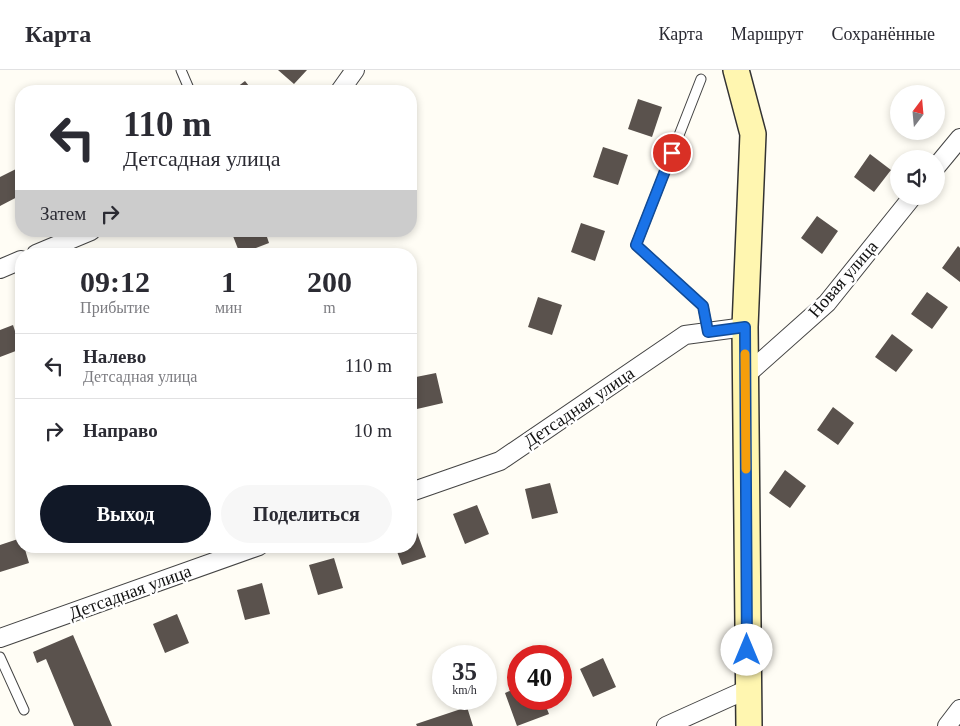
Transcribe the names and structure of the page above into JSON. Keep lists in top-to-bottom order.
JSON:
{
  "streets": {
    "street": ["Новая улица", "Детсадная улица"]
  },
  "north": "top",
  "page": {
    "header": "Карта",
    "nav": ["Карта", "Маршрут", "Сохранённые"],
    "turn": ["110 m", "Детсадная улица"],
    "then": "Затем",
    "eta": [
      "09:12",
      "Прибытие",
      "1",
      "мин",
      "200",
      "m"
    ],
    "list": [
      {
        "name": "Налево",
        "note": "Детсадная улица",
        "value": "110 m"
      },
      {
        "name": "Направо",
        "value": "10 m"
      }
    ],
    "buttons": ["Выход", "Поделиться"],
    "speed": "35 km/h",
    "limit": "40"
  }
}
